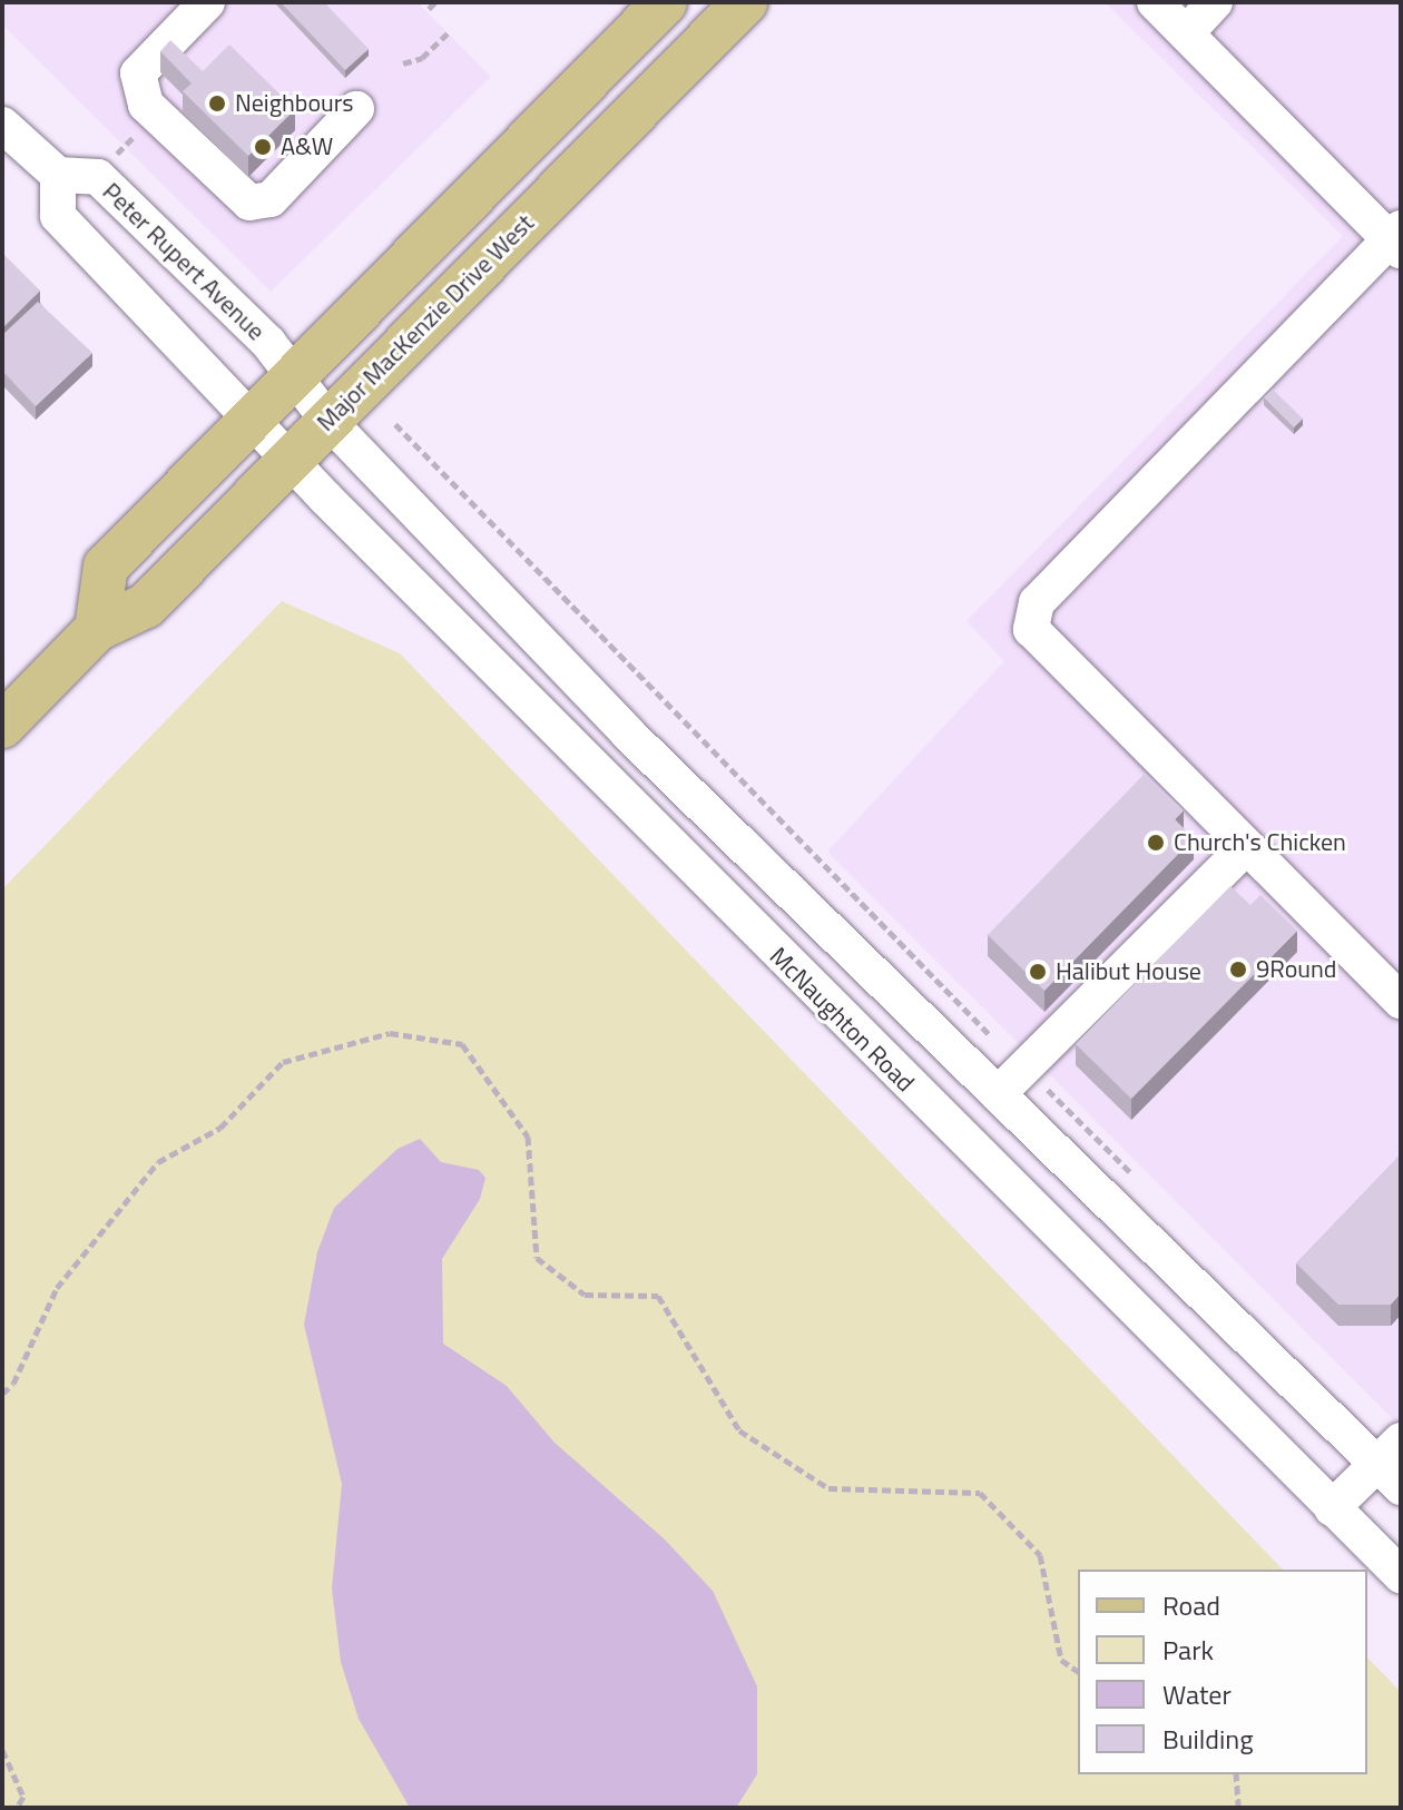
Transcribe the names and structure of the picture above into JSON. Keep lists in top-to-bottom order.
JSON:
{
  "streets": {
    "main road": ["Major MacKenzie Drive West"],
    "street": ["Peter Rupert Avenue", "McNaughton Road"]
  },
  "crossings": [
    ["Peter Rupert Avenue", "Major MacKenzie Drive West"],
    ["Major MacKenzie Drive West", "McNaughton Road"]
  ],
  "places": [
    "Neighbours",
    "A&W",
    "Church's Chicken",
    "9Round",
    "Halibut House"
  ],
  "legend": [
    "Road",
    "Park",
    "Water",
    "Building"
  ]
}
